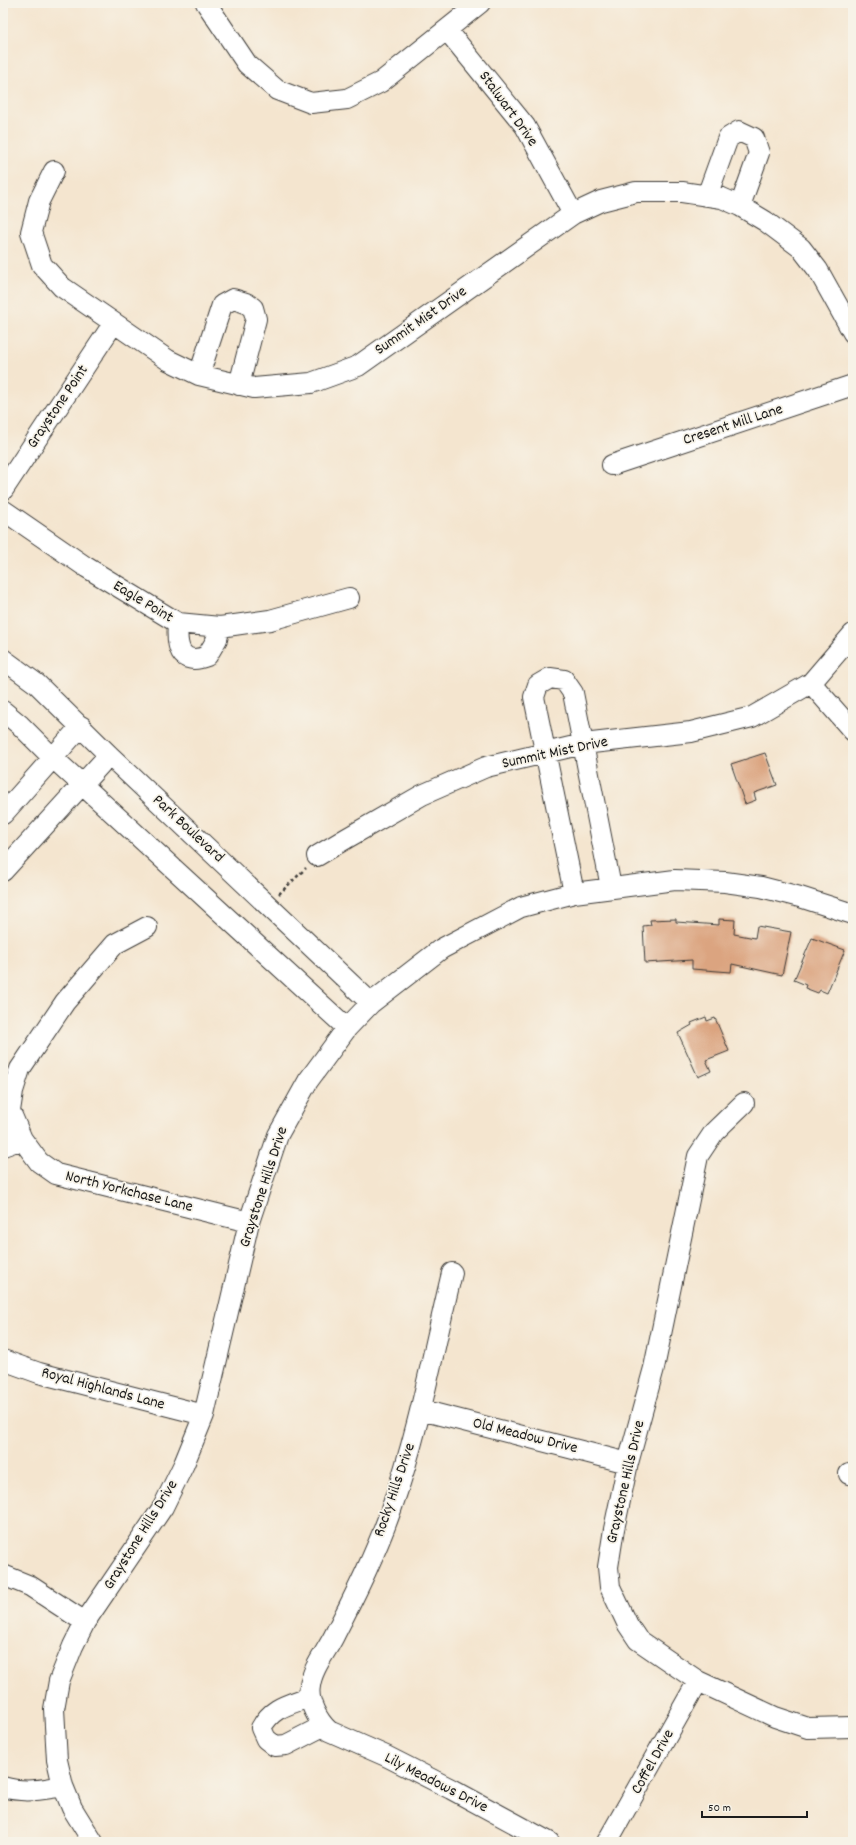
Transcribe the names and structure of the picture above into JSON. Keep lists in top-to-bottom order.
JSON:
{
  "streets": {
    "street": [
      "Stalwart Drive",
      "Summit Mist Drive",
      "Graystone Point",
      "Cresent Mill Lane",
      "Eagle Point",
      "Park Boulevard",
      "Graystone Hills Drive",
      "North Yorkchase Lane",
      "Royal Highlands Lane",
      "Old Meadow Drive",
      "Rocky Hills Drive",
      "Coffel Drive",
      "Lily Meadows Drive"
    ]
  },
  "crossings": [
    ["Stalwart Drive", "Summit Mist Drive"],
    ["Summit Mist Drive", "Graystone Point"],
    ["Park Boulevard", "Graystone Hills Drive"],
    ["Graystone Hills Drive", "North Yorkchase Lane"],
    ["Graystone Hills Drive", "Royal Highlands Lane"],
    ["Graystone Hills Drive", "Old Meadow Drive"],
    ["Graystone Hills Drive", "Coffel Drive"],
    ["Old Meadow Drive", "Rocky Hills Drive"]
  ],
  "scale_bar": "50 m"
}
